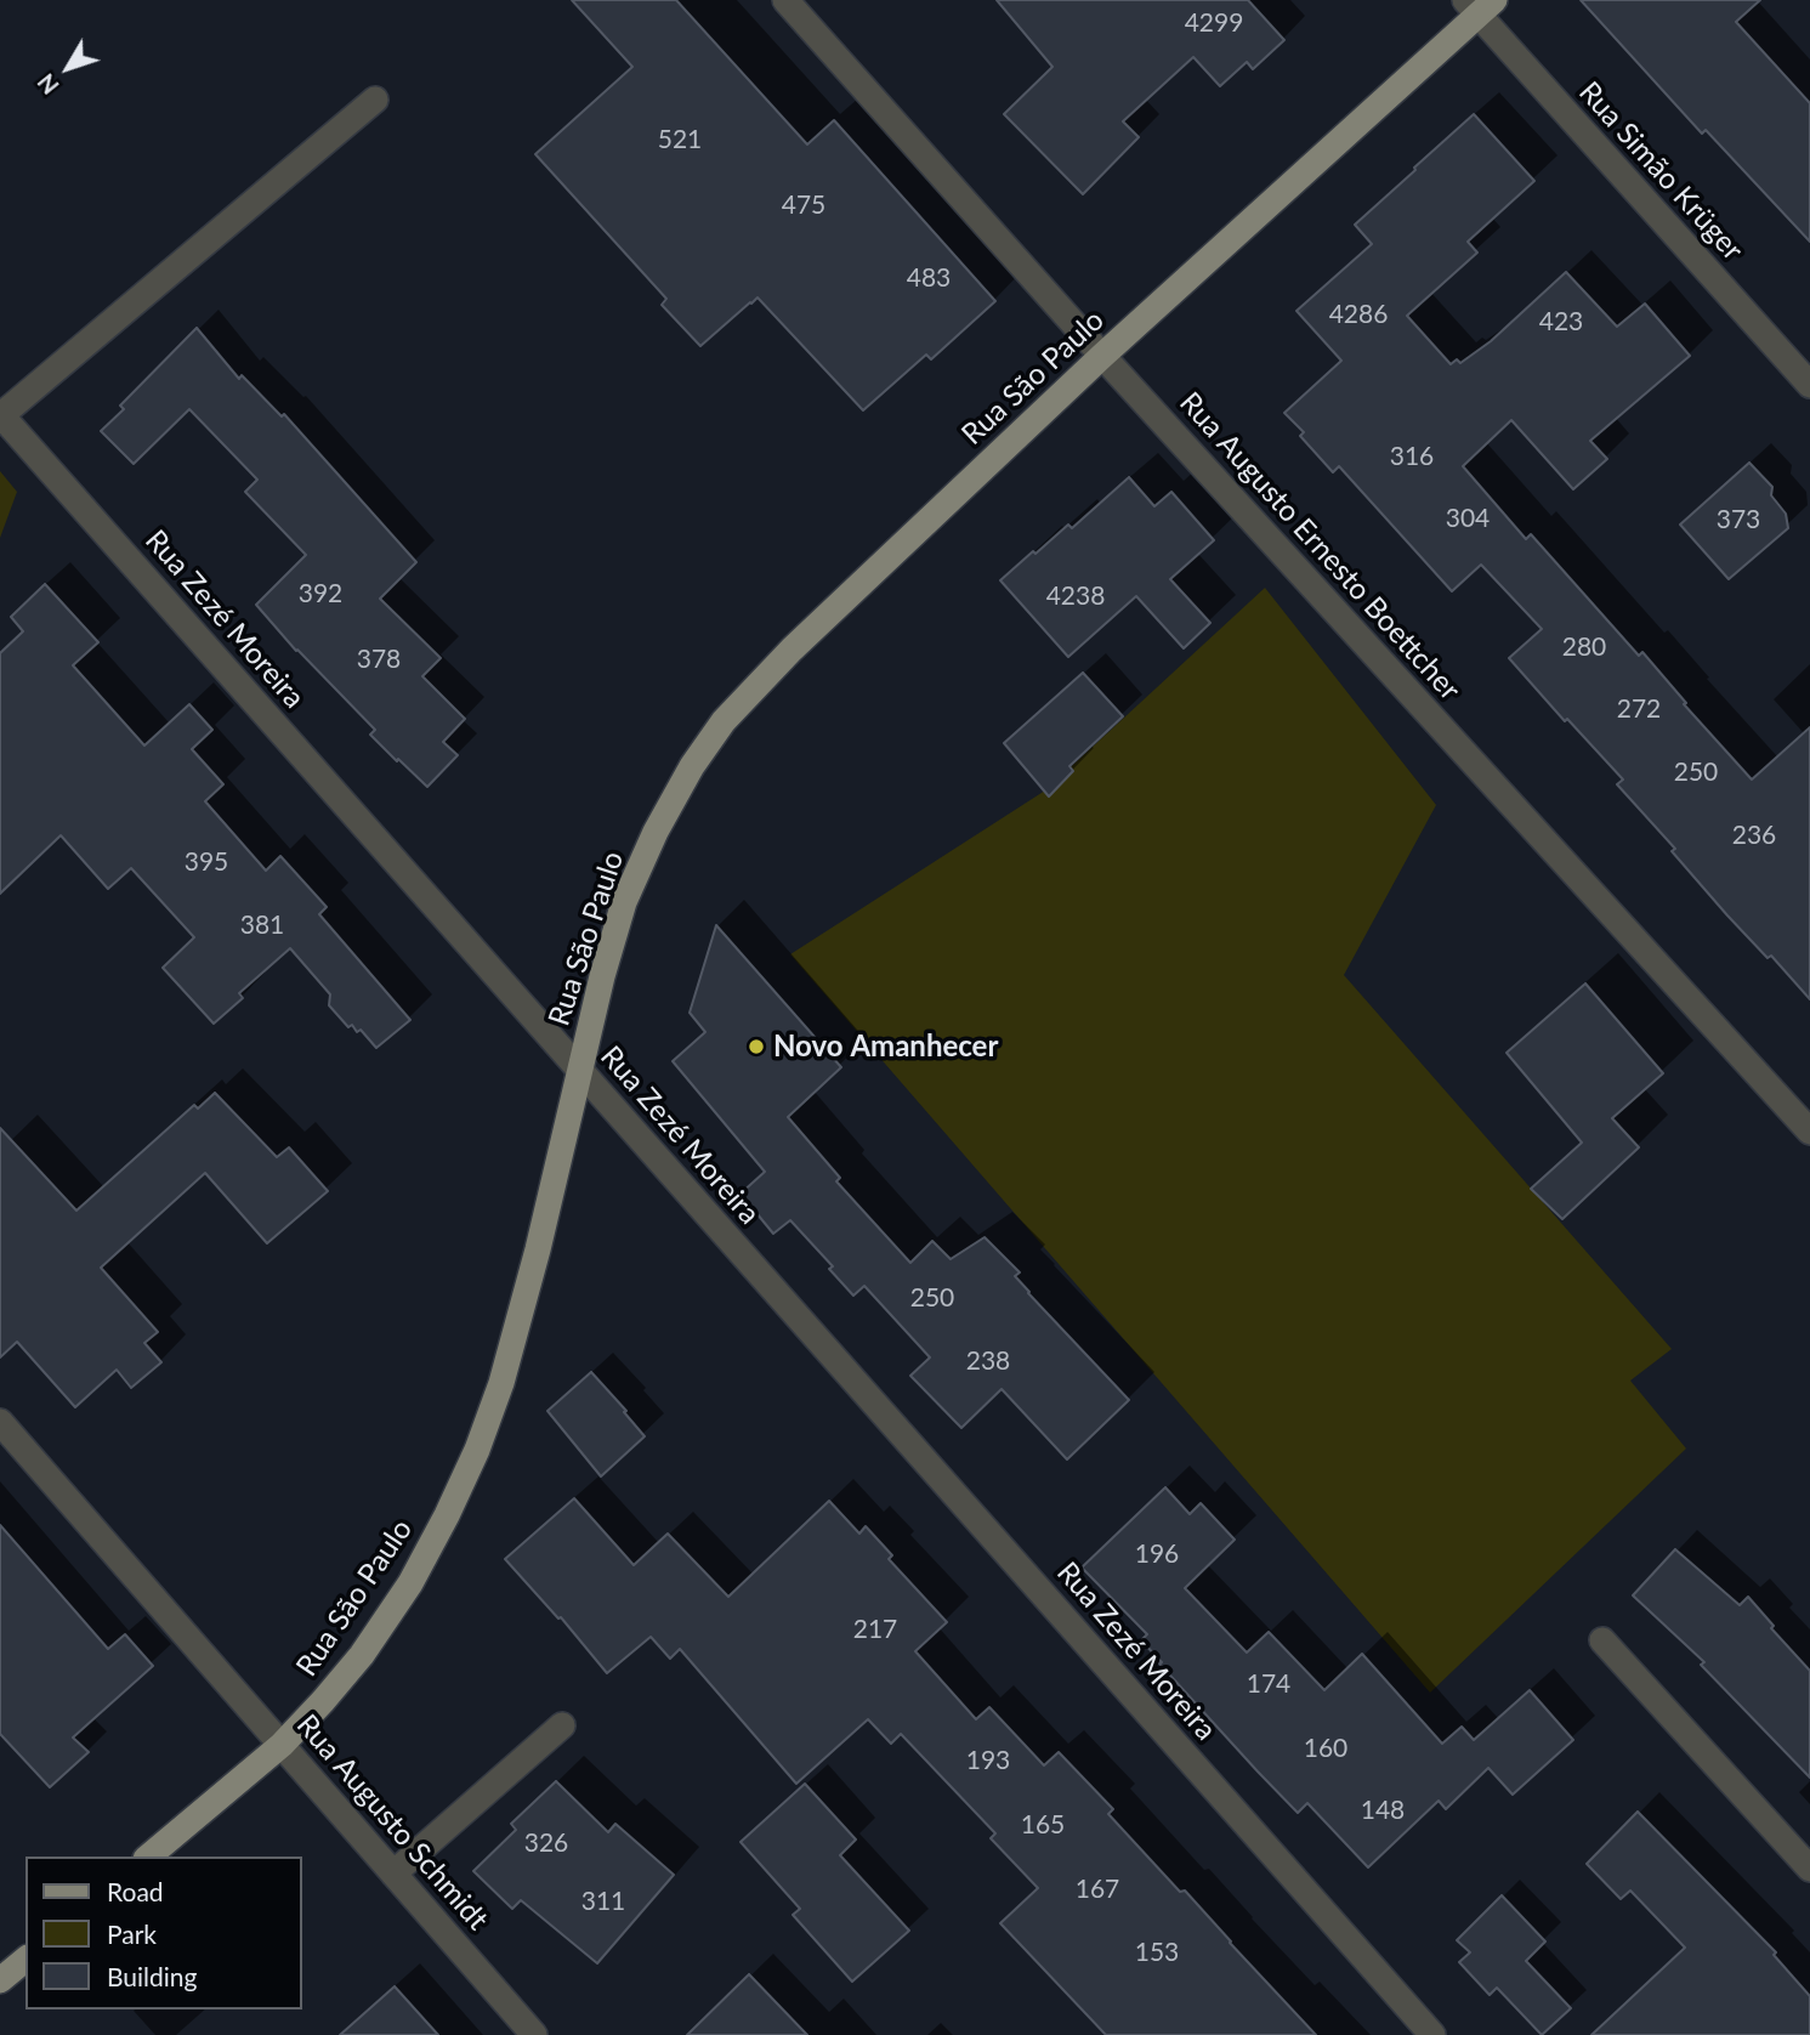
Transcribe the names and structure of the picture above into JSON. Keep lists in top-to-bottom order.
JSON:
{
  "streets": {
    "main road": ["Rua São Paulo"],
    "street": [
      "Rua Simão Krüger",
      "Rua Augusto Ernesto Boettcher",
      "Rua Zezé Moreira",
      "Rua Augusto Schmidt"
    ]
  },
  "crossings": [
    ["Rua Simão Krüger", "Rua São Paulo"],
    ["Rua São Paulo", "Rua Augusto Ernesto Boettcher"],
    ["Rua São Paulo", "Rua Zezé Moreira"],
    ["Rua São Paulo", "Rua Augusto Schmidt"]
  ],
  "places": ["Novo Amanhecer"],
  "house_numbers": [
    "4299",
    "521",
    "475",
    "483",
    "4286",
    "423",
    "316",
    "304",
    "373",
    "392",
    "4238",
    "280",
    "378",
    "272",
    "250",
    "236",
    "395",
    "381",
    "250",
    "238",
    "196",
    "217",
    "174",
    "160",
    "193",
    "148",
    "165",
    "326",
    "167",
    "311",
    "153"
  ],
  "legend": ["Road", "Park", "Building"],
  "north": "bottom left"
}
